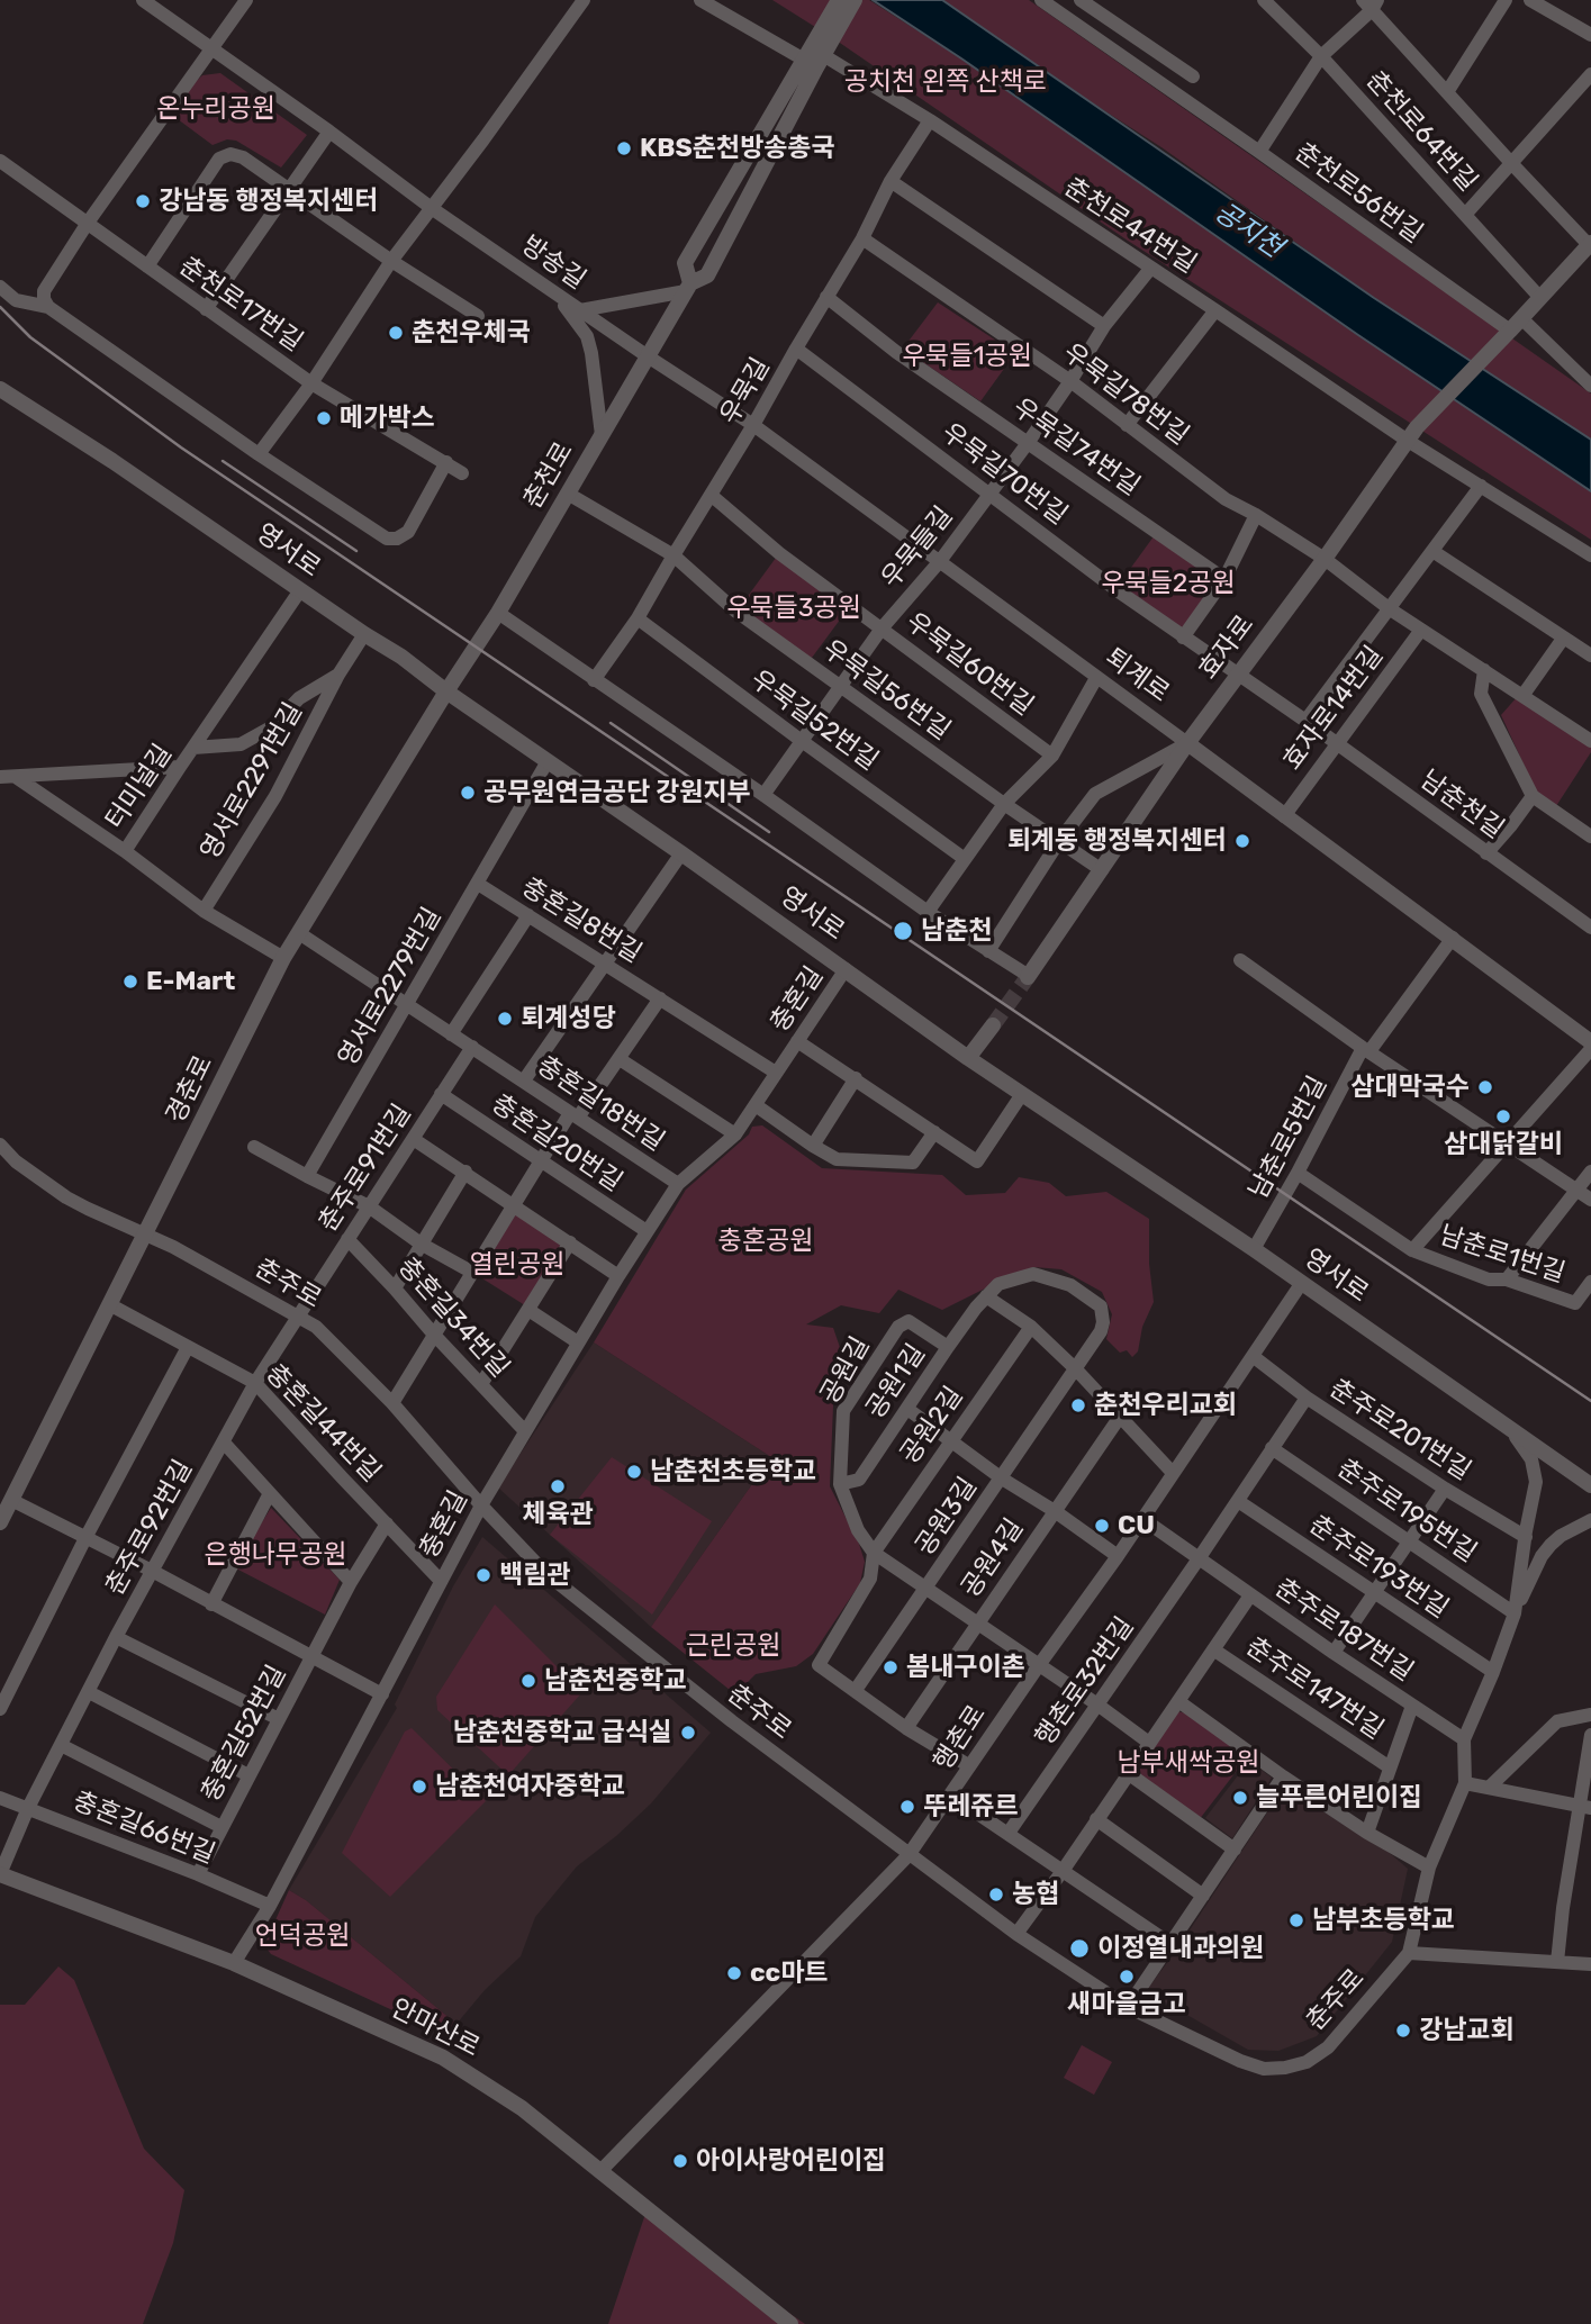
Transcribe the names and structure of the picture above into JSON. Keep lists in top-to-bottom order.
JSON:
{
  "streets": {
    "street": [
      "춘천로64번길",
      "춘천로56번길",
      "춘천로44번길",
      "방송길",
      "춘천로17번길",
      "우묵길",
      "우묵길78번길",
      "우묵길74번길",
      "우묵길70번길",
      "춘천로",
      "우묵들길",
      "영서로",
      "효자로",
      "우묵길60번길",
      "퇴계로",
      "우묵길56번길",
      "효자로14번길",
      "우묵길52번길",
      "영서로2291번길",
      "터미널길",
      "남춘천길",
      "충혼길8번길",
      "영서로2279번길",
      "충혼길",
      "경춘로",
      "충혼길18번길",
      "남춘로5번길",
      "충혼길20번길",
      "춘주로91번길",
      "남춘로1번길",
      "춘주로",
      "충혼길34번길",
      "공원길",
      "공원1길",
      "충혼길44번길",
      "공원2길",
      "춘주로201번길",
      "춘주로195번길",
      "공원3길",
      "춘주로92번길",
      "공원4길",
      "춘주로193번길",
      "춘주로187번길",
      "행촌로32번길",
      "춘주로147번길",
      "충혼길52번길",
      "행촌로",
      "충혼길66번길",
      "안마산로"
    ]
  },
  "crossings": [
    ["춘천로56번길", "효자로"],
    ["춘천로44번길", "우묵길"],
    ["춘천로44번길", "춘천로"],
    ["춘천로44번길", "우묵들길"],
    ["춘천로44번길", "효자로"],
    ["방송길", "춘천로"],
    ["방송길", "퇴계로"],
    ["우묵길", "우묵길78번길"],
    ["우묵길", "우묵길74번길"],
    ["우묵길", "우묵길70번길"],
    ["우묵길", "우묵길60번길"],
    ["우묵길", "퇴계로"],
    ["우묵길", "우묵길56번길"],
    ["우묵길", "우묵길52번길"],
    ["우묵길78번길", "우묵들길"],
    ["우묵길78번길", "효자로"],
    ["우묵길74번길", "우묵들길"],
    ["우묵길70번길", "우묵들길"],
    ["우묵길70번길", "효자로"],
    ["우묵길70번길", "남춘천길"],
    ["춘천로", "영서로"],
    ["춘천로", "퇴계로"],
    ["춘천로", "우묵길56번길"],
    ["춘천로", "경춘로"],
    ["우묵들길", "우묵길60번길"],
    ["우묵들길", "퇴계로"],
    ["우묵들길", "우묵길56번길"],
    ["우묵들길", "우묵길52번길"],
    ["영서로", "영서로2291번길"],
    ["영서로", "터미널길"],
    ["영서로", "영서로2279번길"],
    ["영서로", "충혼길"],
    ["영서로", "경춘로"],
    ["영서로", "남춘로5번길"],
    ["영서로", "춘주로"],
    ["영서로", "행촌로"],
    ["효자로", "퇴계로"],
    ["효자로", "우묵길56번길"],
    ["효자로", "남춘천길"],
    ["퇴계로", "효자로14번길"],
    ["퇴계로", "남춘로5번길"],
    ["효자로14번길", "남춘천길"],
    ["영서로2291번길", "터미널길"],
    ["터미널길", "경춘로"],
    ["충혼길8번길", "영서로2279번길"],
    ["충혼길8번길", "충혼길"],
    ["영서로2279번길", "충혼길18번길"],
    ["충혼길", "충혼길18번길"],
    ["충혼길", "충혼길20번길"],
    ["충혼길", "춘주로"],
    ["충혼길", "충혼길34번길"],
    ["충혼길", "충혼길44번길"],
    ["충혼길", "충혼길52번길"],
    ["충혼길", "충혼길66번길"],
    ["충혼길", "안마산로"],
    ["경춘로", "충혼길18번길"],
    ["경춘로", "춘주로"],
    ["경춘로", "충혼길44번길"],
    ["경춘로", "충혼길52번길"],
    ["충혼길18번길", "춘주로91번길"],
    ["남춘로5번길", "남춘로1번길"],
    ["충혼길20번길", "춘주로91번길"],
    ["춘주로91번길", "춘주로"],
    ["춘주로91번길", "충혼길34번길"],
    ["춘주로91번길", "춘주로92번길"],
    ["춘주로", "춘주로201번길"],
    ["춘주로", "춘주로195번길"],
    ["춘주로", "춘주로92번길"],
    ["춘주로", "춘주로193번길"],
    ["춘주로", "춘주로187번길"],
    ["춘주로", "춘주로147번길"],
    ["춘주로", "행촌로"],
    ["공원길", "공원1길"],
    ["공원길", "공원2길"],
    ["공원1길", "공원3길"],
    ["충혼길44번길", "춘주로92번길"],
    ["충혼길44번길", "충혼길52번길"],
    ["춘주로201번길", "행촌로"],
    ["춘주로92번길", "충혼길52번길"],
    ["춘주로92번길", "충혼길66번길"],
    ["춘주로92번길", "안마산로"],
    ["춘주로187번길", "행촌로32번길"],
    ["춘주로187번길", "춘주로147번길"],
    ["춘주로187번길", "행촌로"],
    ["충혼길52번길", "충혼길66번길"],
    ["행촌로", "안마산로"]
  ],
  "water": ["공지천"],
  "parks": [
    "공치천 왼쪽 산책로",
    "온누리공원",
    "우묵들1공원",
    "우묵들2공원",
    "우묵들3공원",
    "충혼공원",
    "열린공원",
    "은행나무공원",
    "근린공원",
    "남부새싹공원",
    "언덕공원"
  ],
  "places": [
    "KBS춘천방송총국",
    "강남동 행정복지센터",
    "춘천우체국",
    "메가박스",
    "공무원연금공단 강원지부",
    "퇴계동 행정복지센터",
    "남춘천",
    "E-Mart",
    "퇴계성당",
    "삼대막국수",
    "삼대닭갈비",
    "춘천우리교회",
    "남춘천초등학교",
    "체육관",
    "CU",
    "백림관",
    "봄내구이촌",
    "남춘천중학교",
    "남춘천중학교 급식실",
    "남춘천여자중학교",
    "늘푸른어린이집",
    "뚜레쥬르",
    "농협",
    "남부초등학교",
    "이정열내과의원",
    "cc마트",
    "새마을금고",
    "강남교회",
    "아이사랑어린이집"
  ]
}
